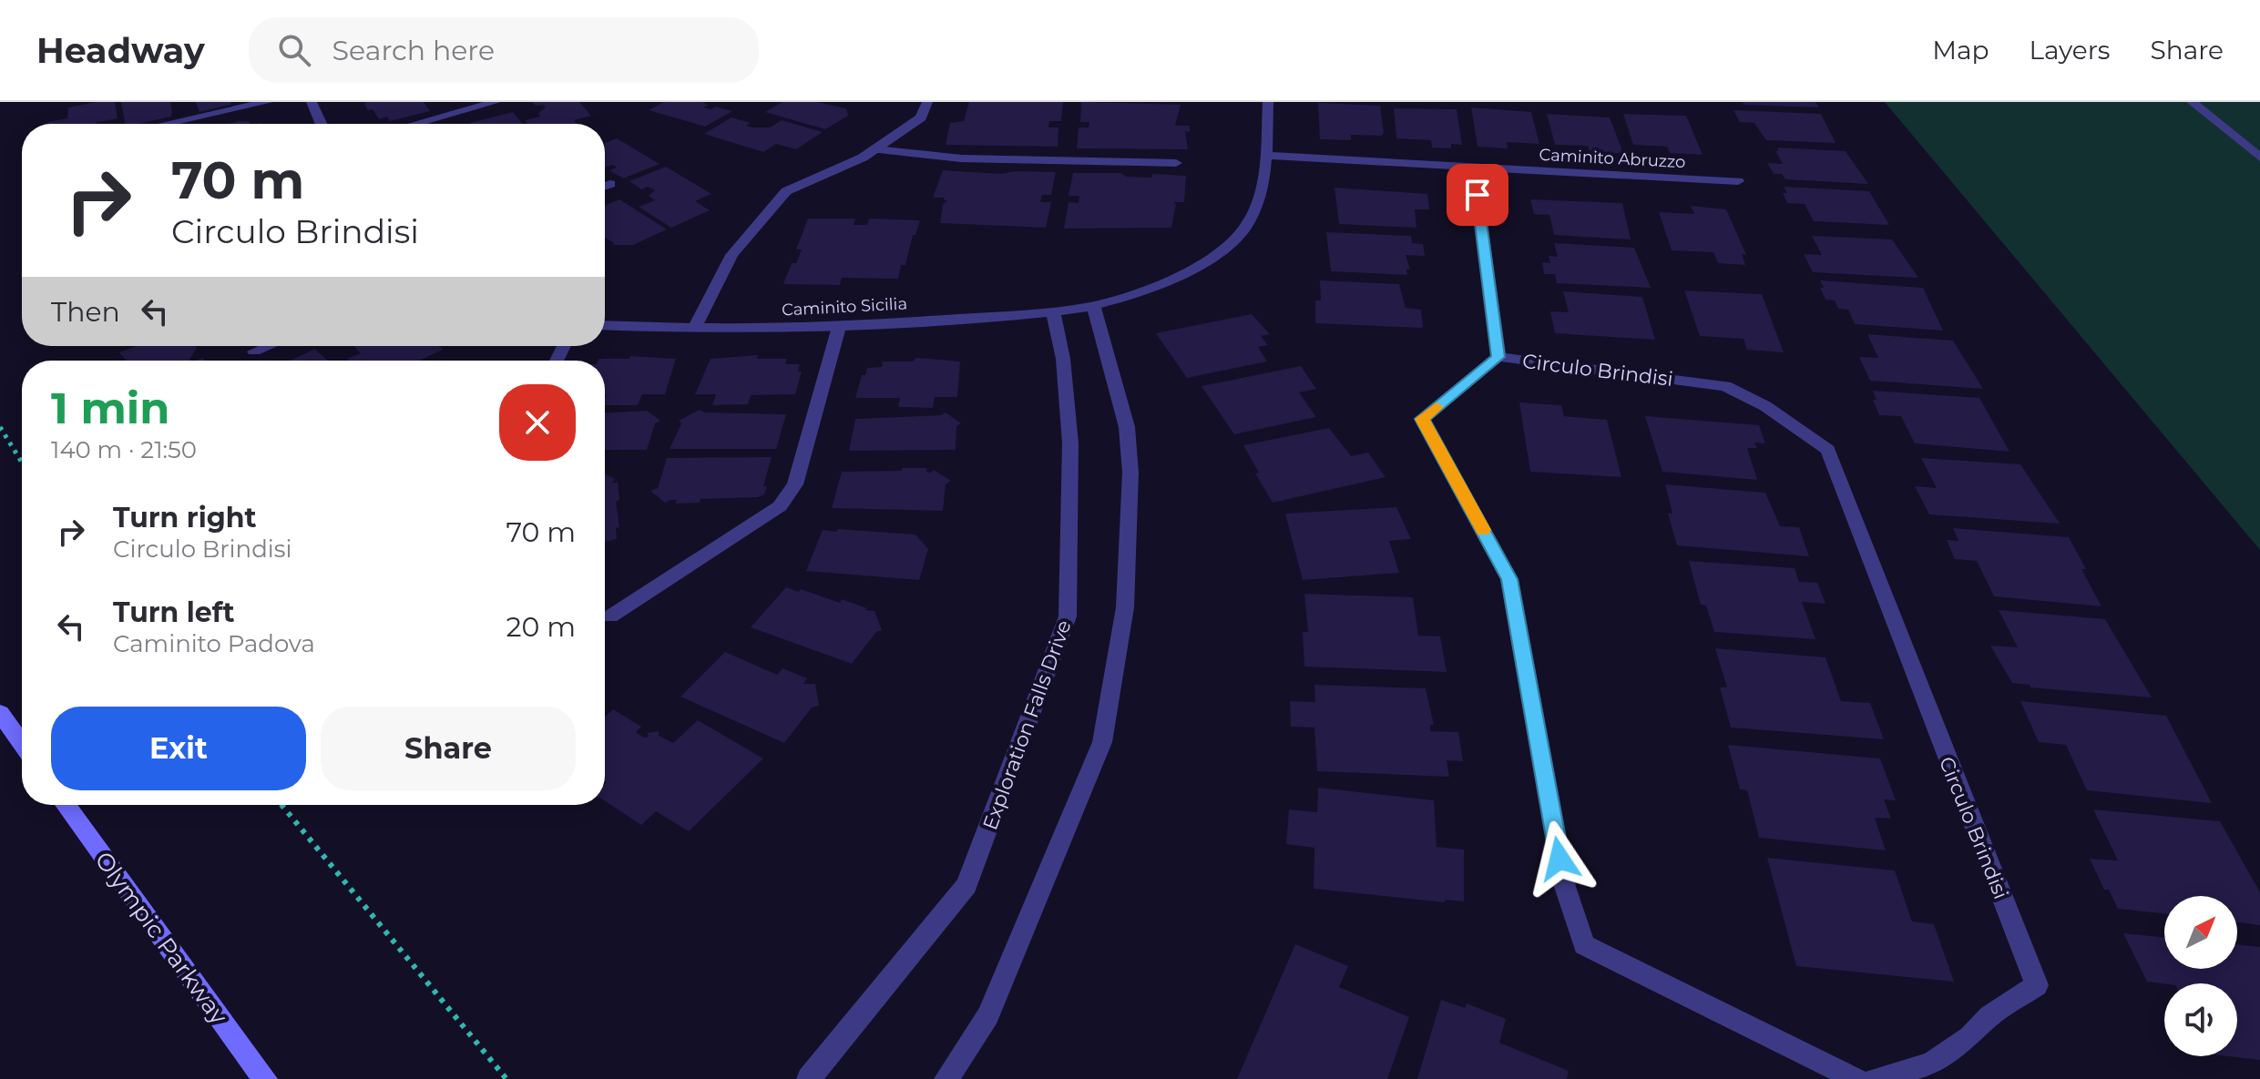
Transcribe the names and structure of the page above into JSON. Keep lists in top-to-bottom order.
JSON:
{
  "streets": {
    "main road": ["Olympic Parkway"],
    "street": [
      "Caminito Abruzzo",
      "Caminito Sicilia",
      "Circulo Brindisi",
      "Exploration Falls Drive"
    ]
  },
  "crossings": [
    ["Caminito Abruzzo", "Caminito Sicilia"],
    ["Caminito Sicilia", "Exploration Falls Drive"]
  ],
  "north": "top right",
  "page": {
    "header": "Headway",
    "search": "Search here",
    "nav": ["Map", "Layers", "Share"],
    "turn": ["70 m", "Circulo Brindisi"],
    "then": "Then",
    "heading": ["1 min", "140 m · 21:50"],
    "list": [
      {
        "name": "Turn right",
        "note": "Circulo Brindisi",
        "value": "70 m"
      },
      {
        "name": "Turn left",
        "note": "Caminito Padova",
        "value": "20 m"
      }
    ],
    "buttons": ["Exit", "Share"]
  }
}
